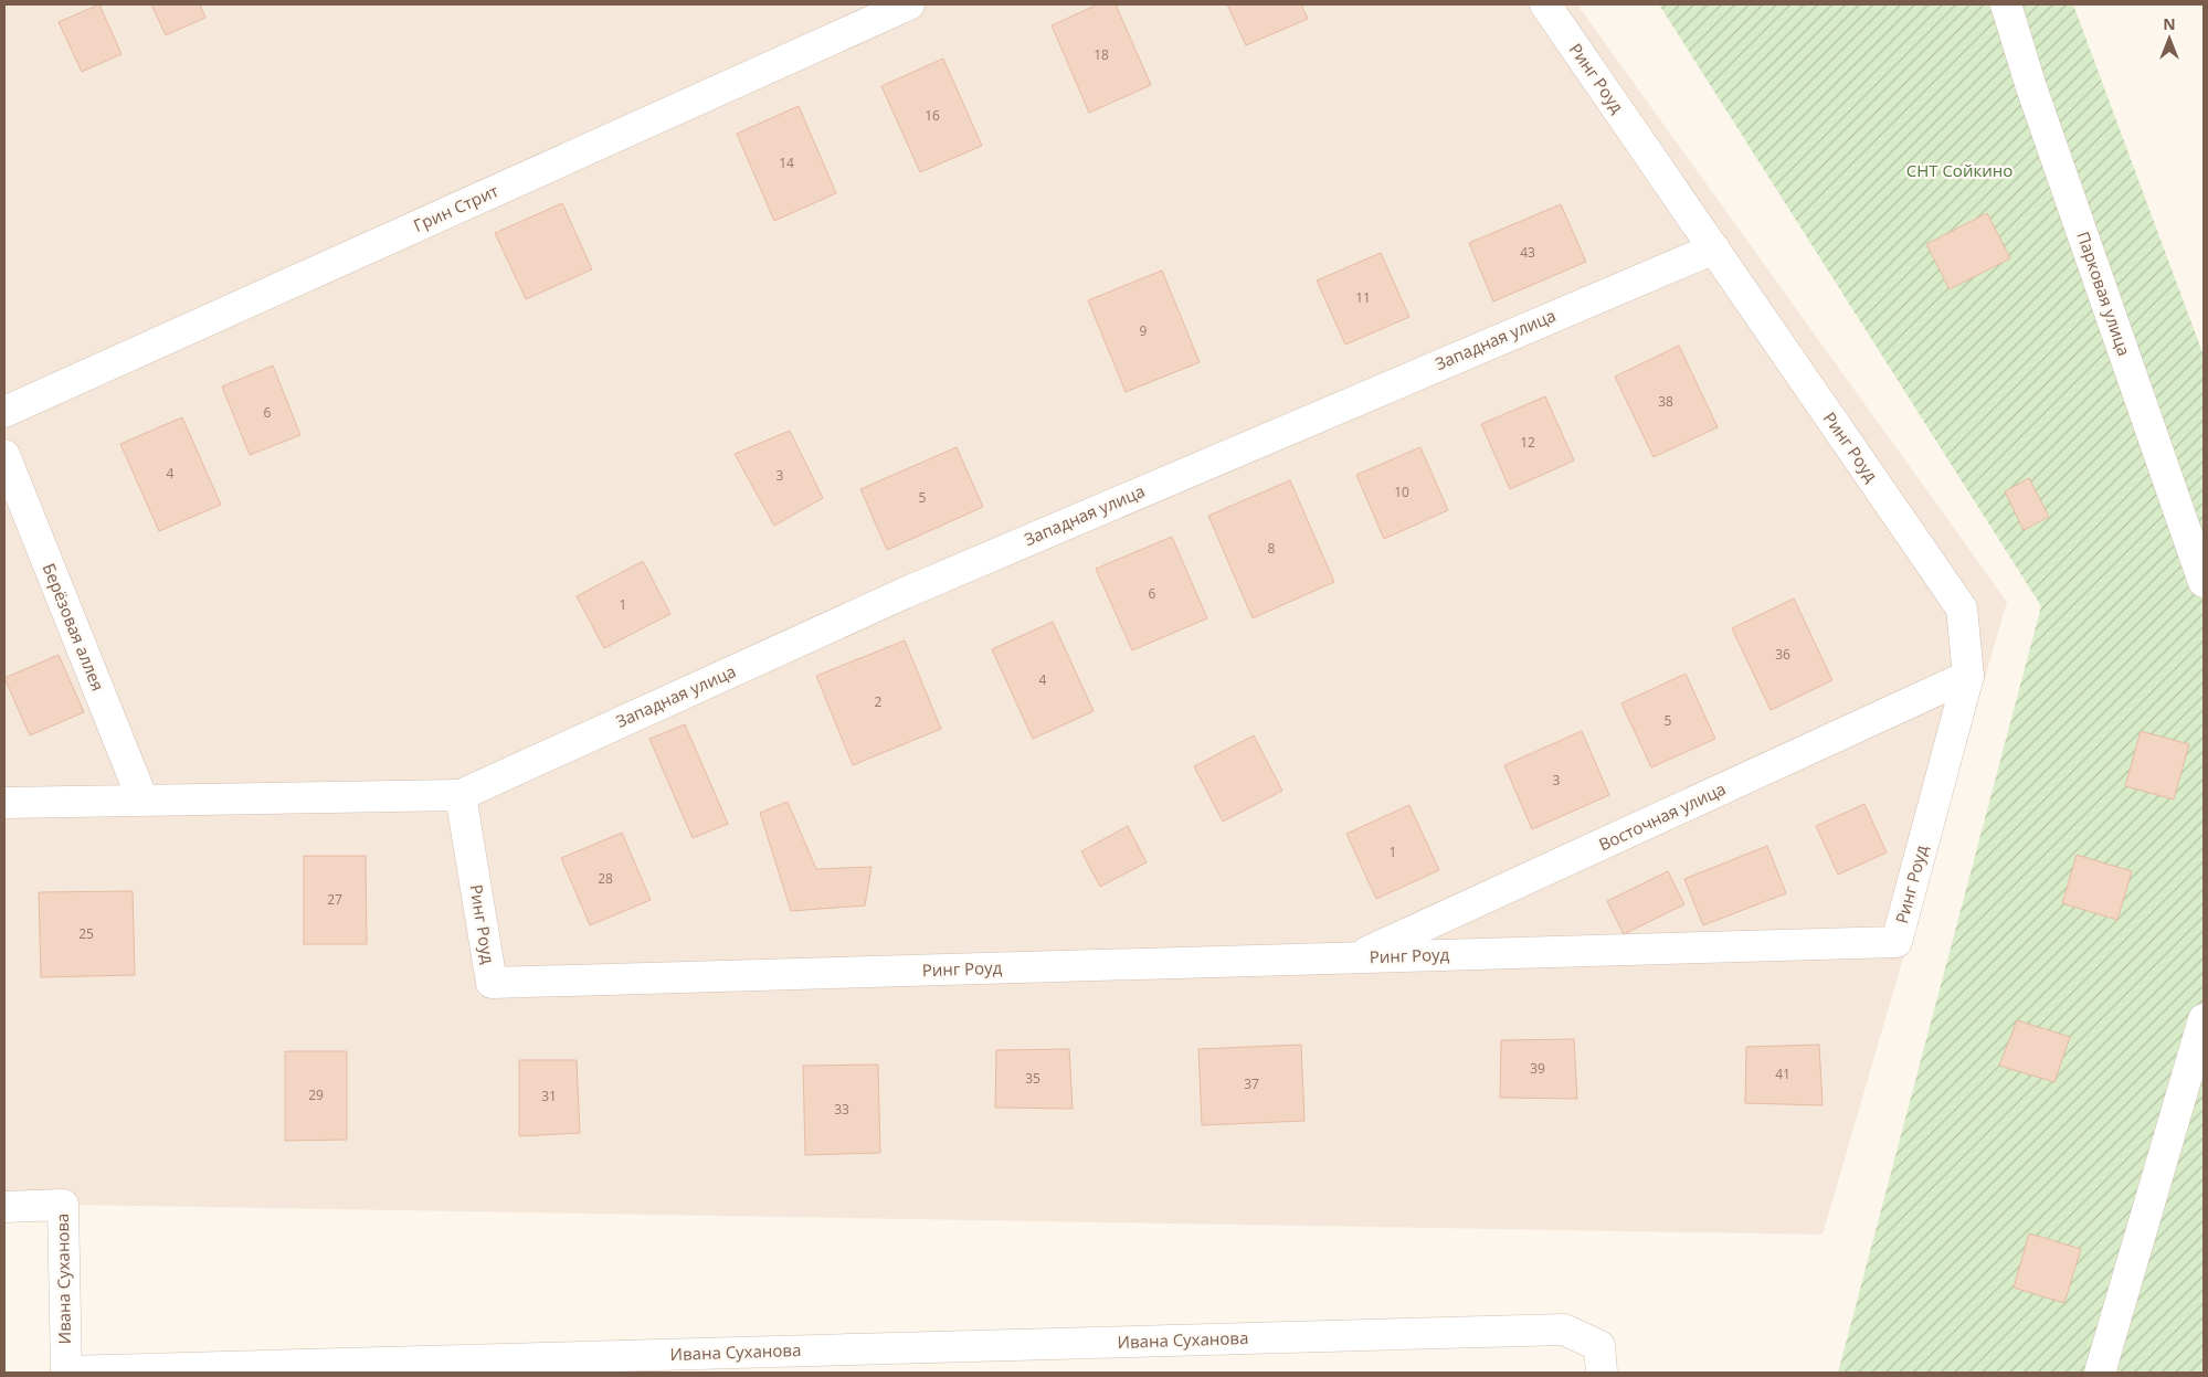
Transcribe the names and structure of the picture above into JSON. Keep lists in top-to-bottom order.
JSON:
{
  "streets": {
    "street": [
      "Ринг Роуд",
      "Грин Стрит",
      "Парковая улица",
      "Западная улица",
      "Берёзовая аллея",
      "Восточная улица",
      "Ивана Суханова"
    ]
  },
  "crossings": [
    ["Ринг Роуд", "Западная улица"],
    ["Ринг Роуд", "Восточная улица"]
  ],
  "parks": ["СНТ Сойкино"],
  "house_numbers": [
    "18",
    "16",
    "14",
    "43",
    "11",
    "9",
    "38",
    "6",
    "12",
    "4",
    "3",
    "10",
    "5",
    "8",
    "6",
    "1",
    "36",
    "4",
    "2",
    "5",
    "3",
    "1",
    "28",
    "27",
    "25",
    "39",
    "41",
    "35",
    "37",
    "29",
    "31",
    "33"
  ],
  "north": "top"
}
